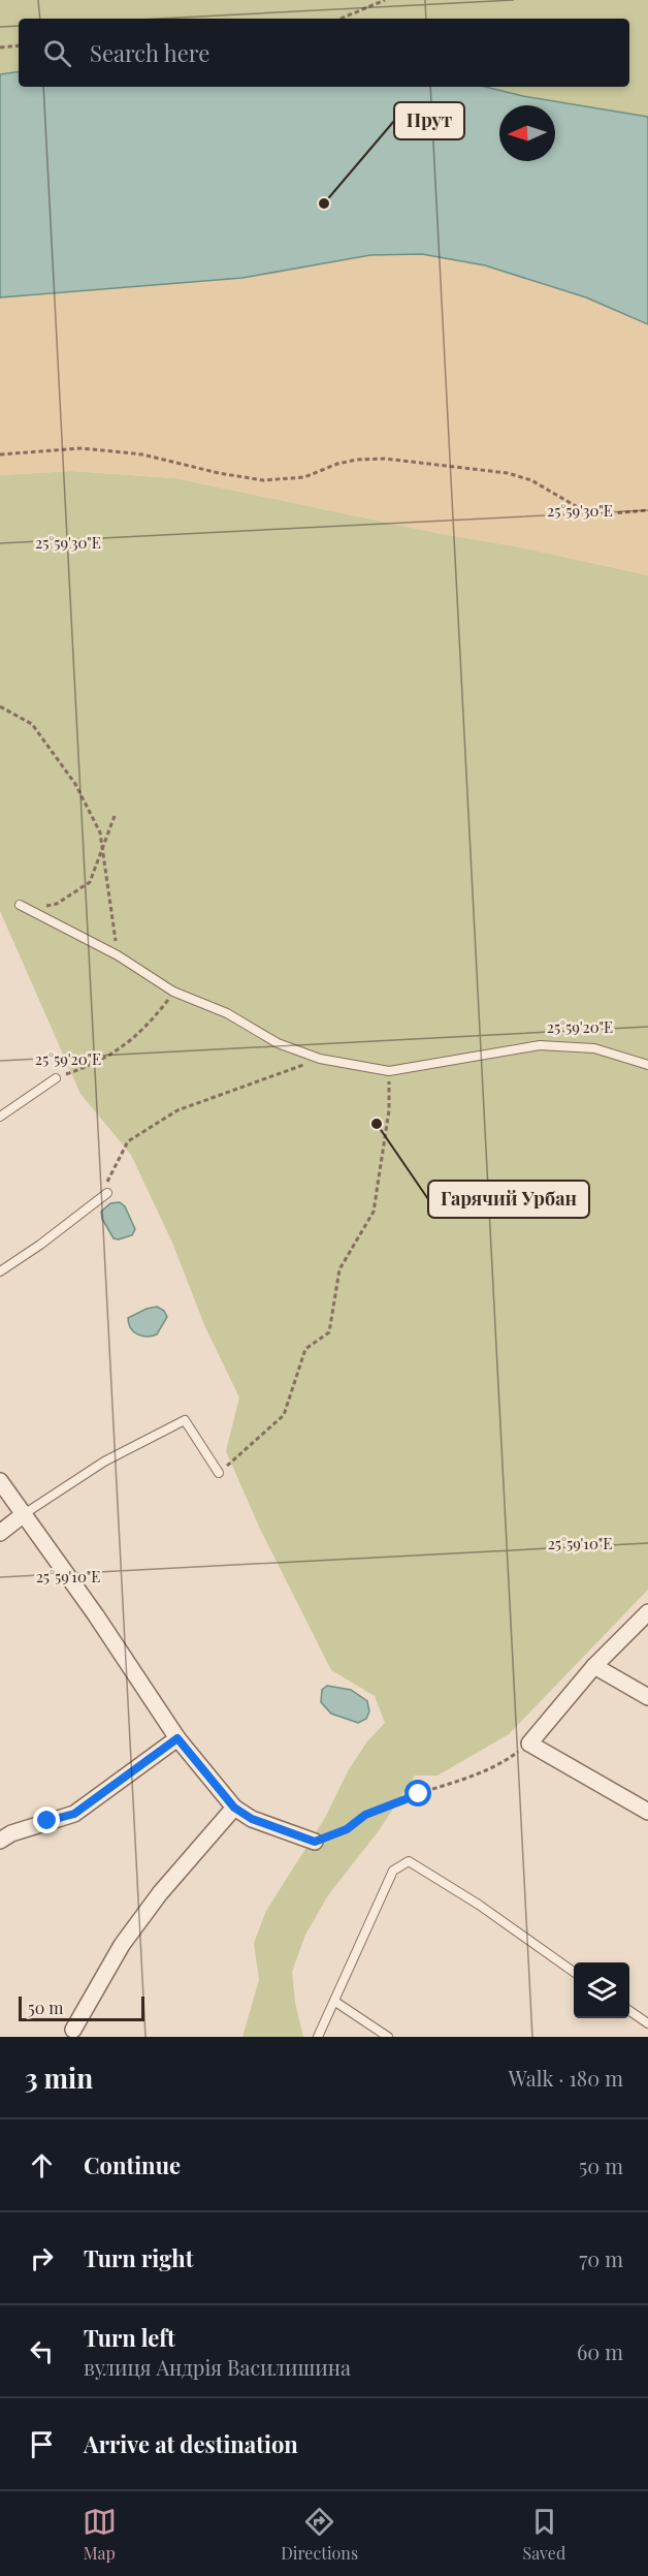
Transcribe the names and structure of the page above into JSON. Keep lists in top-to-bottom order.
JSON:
{
  "places": ["Прут", "Гарячий Урбан"],
  "scale_bar": "50 m",
  "north": "left",
  "page": {
    "search": "Search here",
    "scale": "50 m",
    "heading": ["3 min", "Walk · 180 m"],
    "list": [
      ["Continue", "50 m"],
      ["Turn right", "70 m"],
      ["Turn left", "вулиця Андрія Василишина", "60 m"],
      "Arrive at destination"
    ],
    "nav": ["Map", "Directions", "Saved"]
  },
  "coordinates": ["25°59'30\"E", "25°59'20\"E", "25°59'10\"E"]
}
